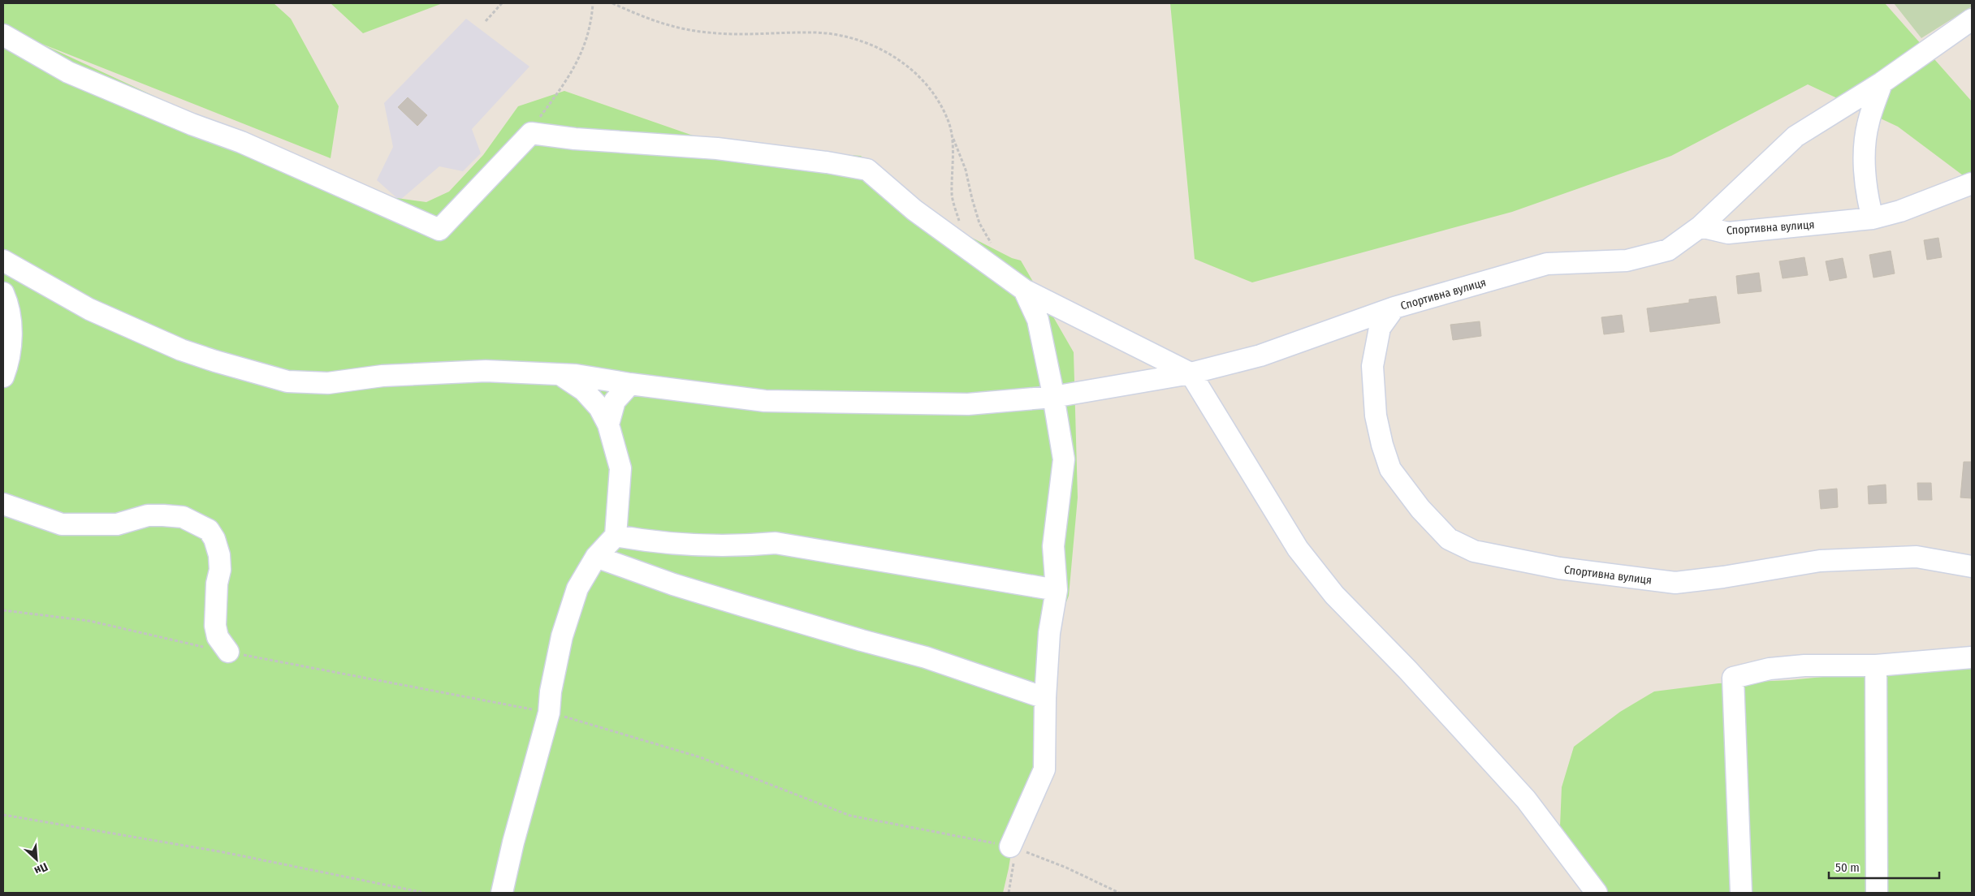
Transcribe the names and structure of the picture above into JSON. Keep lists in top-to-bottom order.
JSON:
{
  "streets": {
    "street": ["Спортивна вулиця"]
  },
  "scale_bar": "50 m",
  "north": "bottom right"
}
